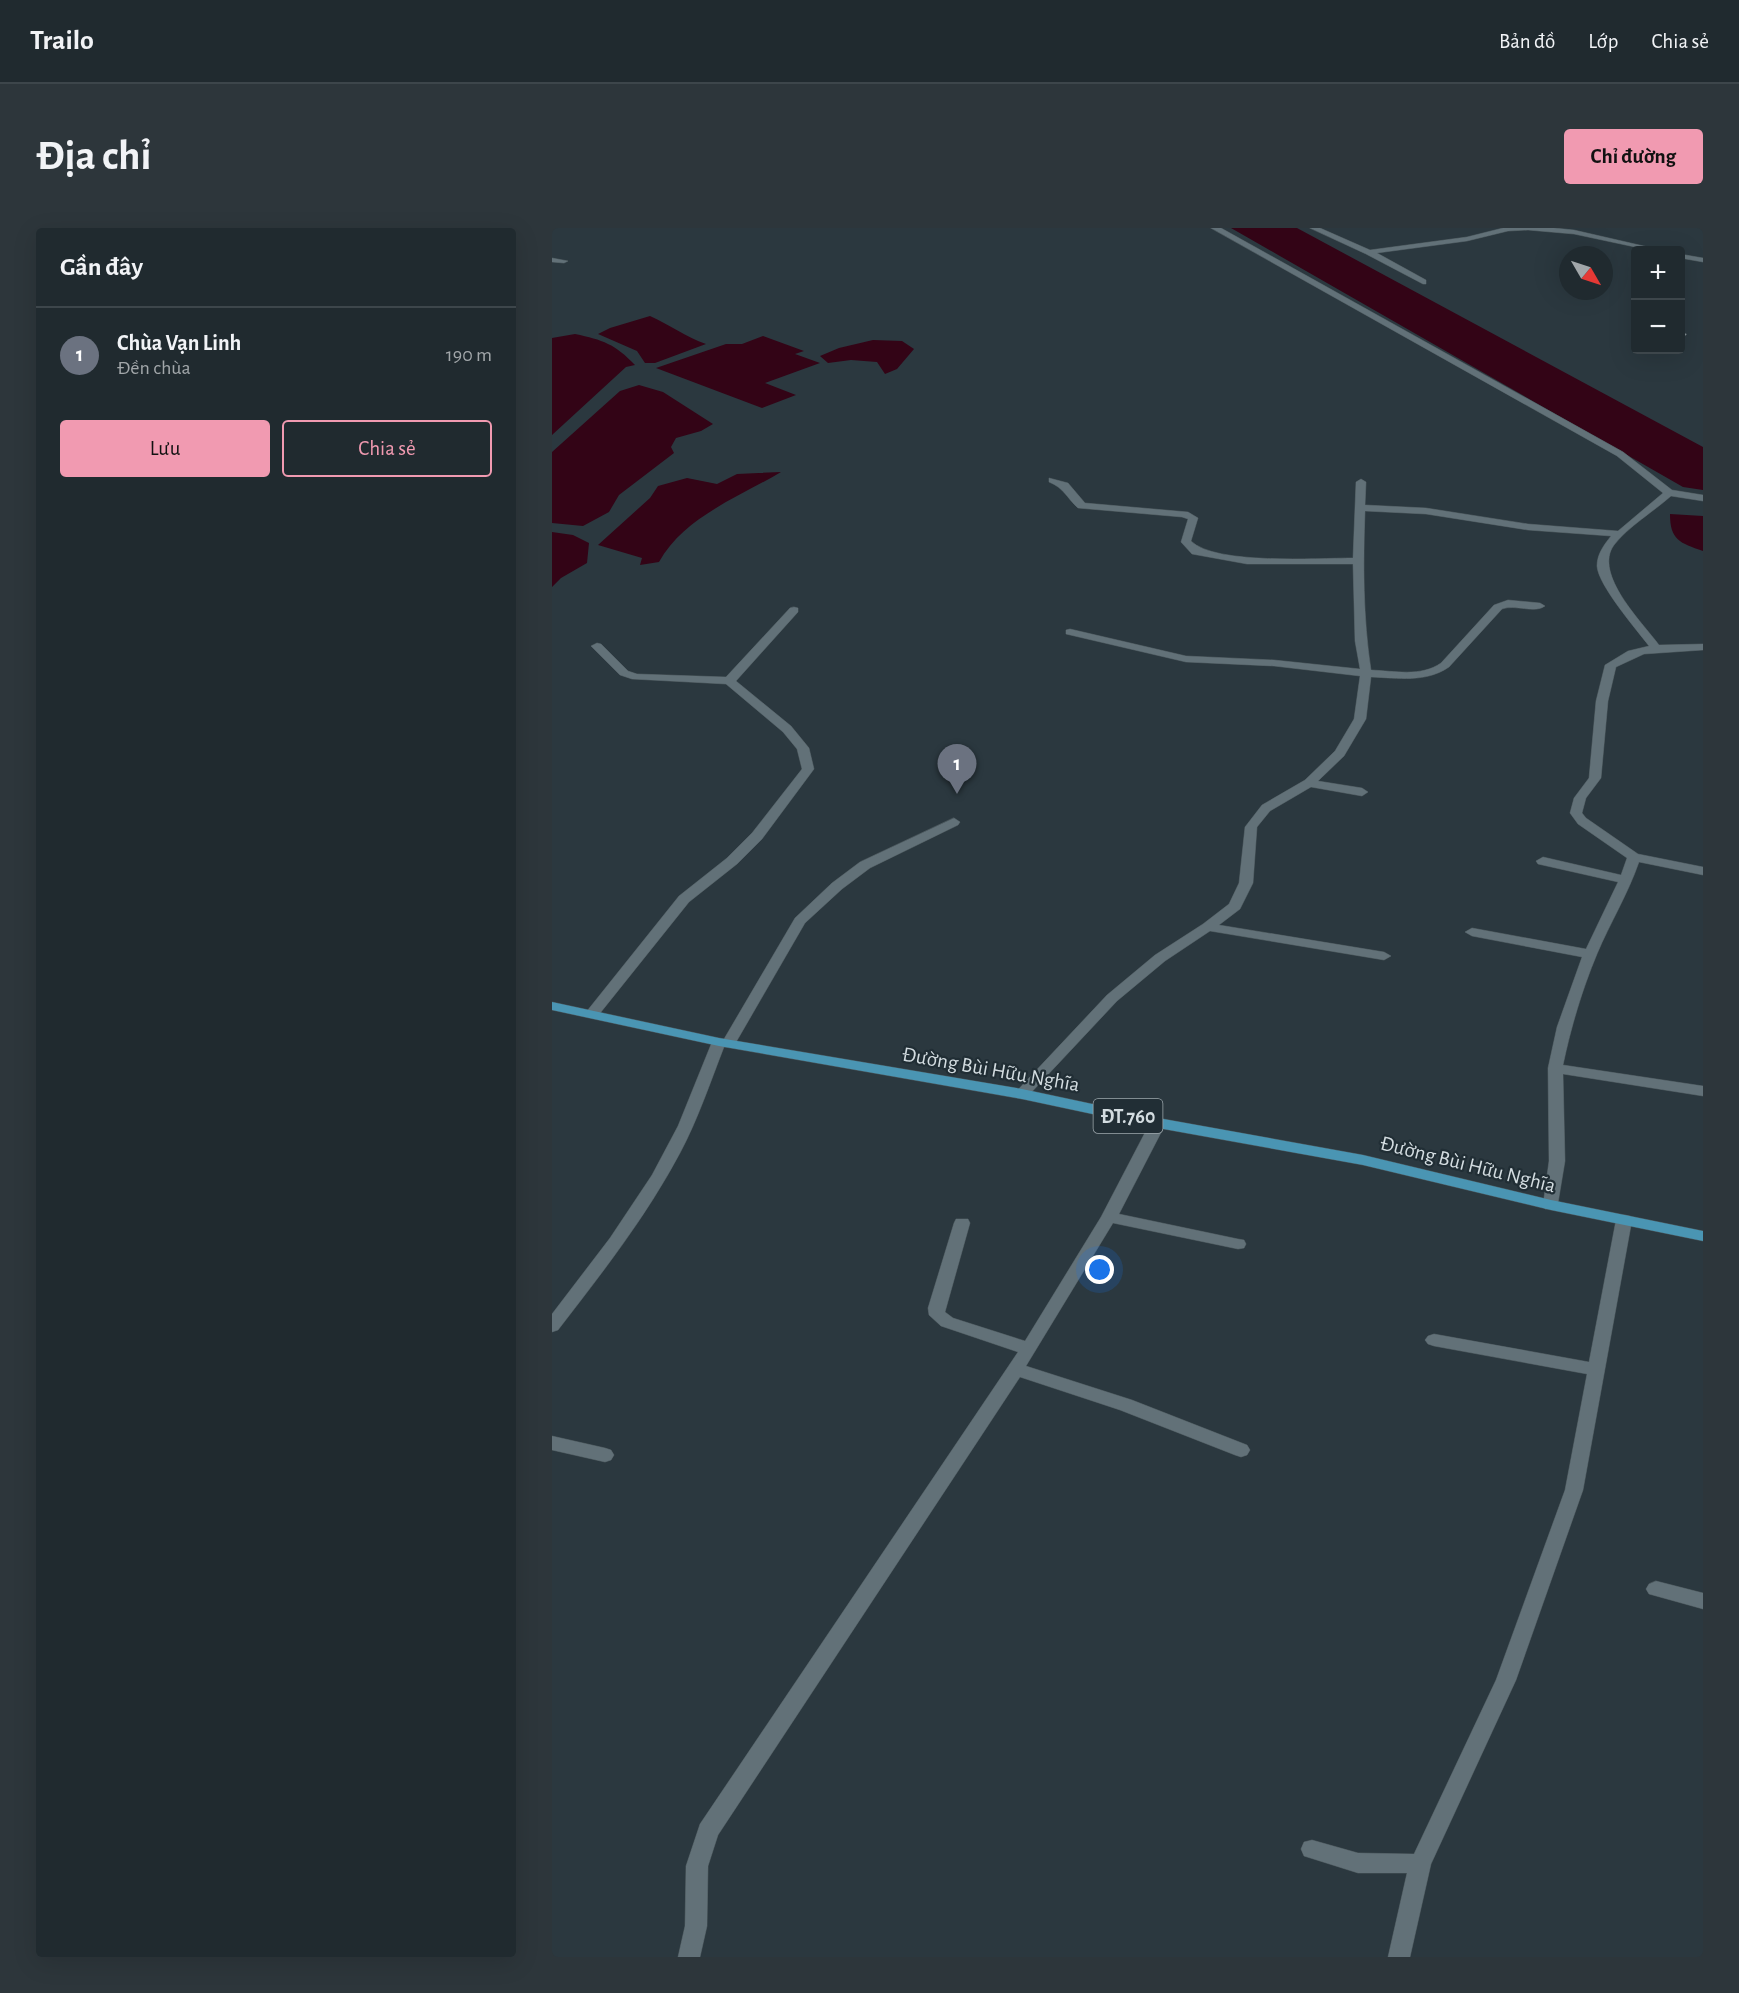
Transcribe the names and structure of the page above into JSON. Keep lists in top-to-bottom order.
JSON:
{
  "streets": {
    "main road": ["Đường Bùi Hữu Nghĩa", "ĐT.760"]
  },
  "north": "bottom right",
  "page": {
    "header": "Trailo",
    "nav": ["Bản đồ", "Lớp", "Chia sẻ"],
    "buttons": [
      "Chỉ đường",
      ["Lưu", "Chia sẻ"]
    ],
    "title": "Địa chỉ",
    "heading": "Gần đây",
    "map_buttons": ["+", "−"],
    "list": [
      {
        "mark": "1",
        "name": "Chùa Vạn Linh",
        "note": "Đền chùa",
        "value": "190 m"
      }
    ],
    "pins": "1"
  }
}
